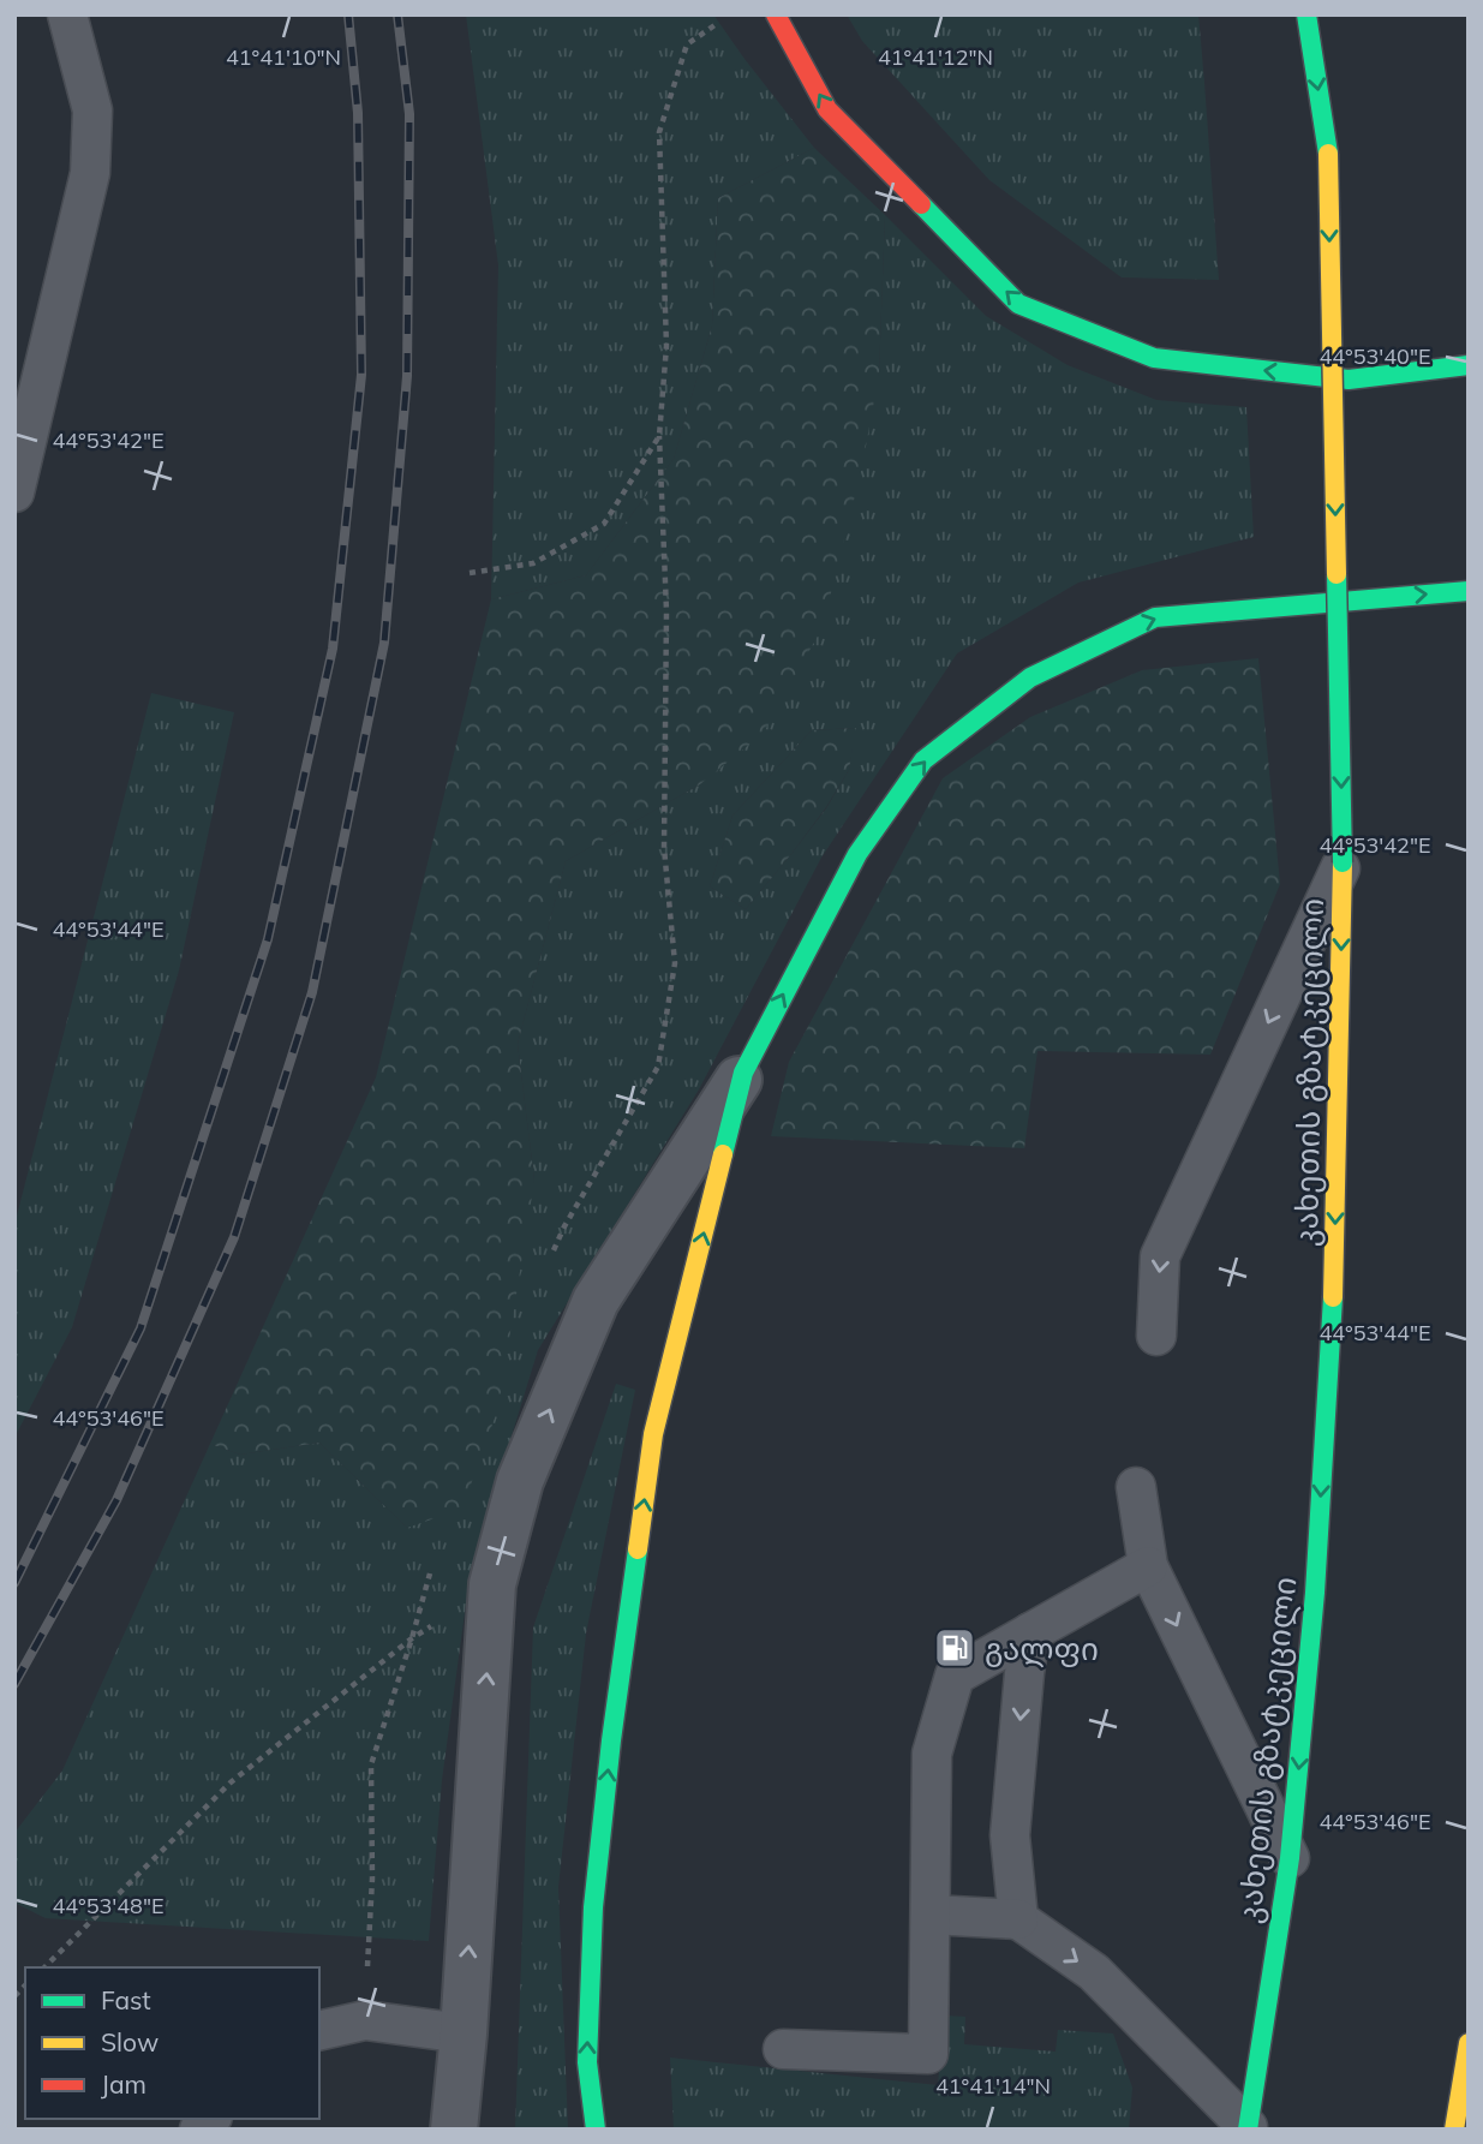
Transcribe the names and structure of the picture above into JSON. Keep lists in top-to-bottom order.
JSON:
{
  "streets": {
    "main road": ["კახეთის გზატკეცილი"]
  },
  "one_way": ["კახეთის გზატკეცილი"],
  "places": {
    "fuel station": ["გალფი"]
  },
  "legend": ["Fast", "Slow", "Jam"],
  "coordinates": [
    "41°41'10\"N",
    "41°41'12\"N",
    "44°53'40\"E",
    "44°53'42\"E",
    "44°53'44\"E",
    "44°53'46\"E",
    "44°53'48\"E",
    "41°41'14\"N"
  ]
}
